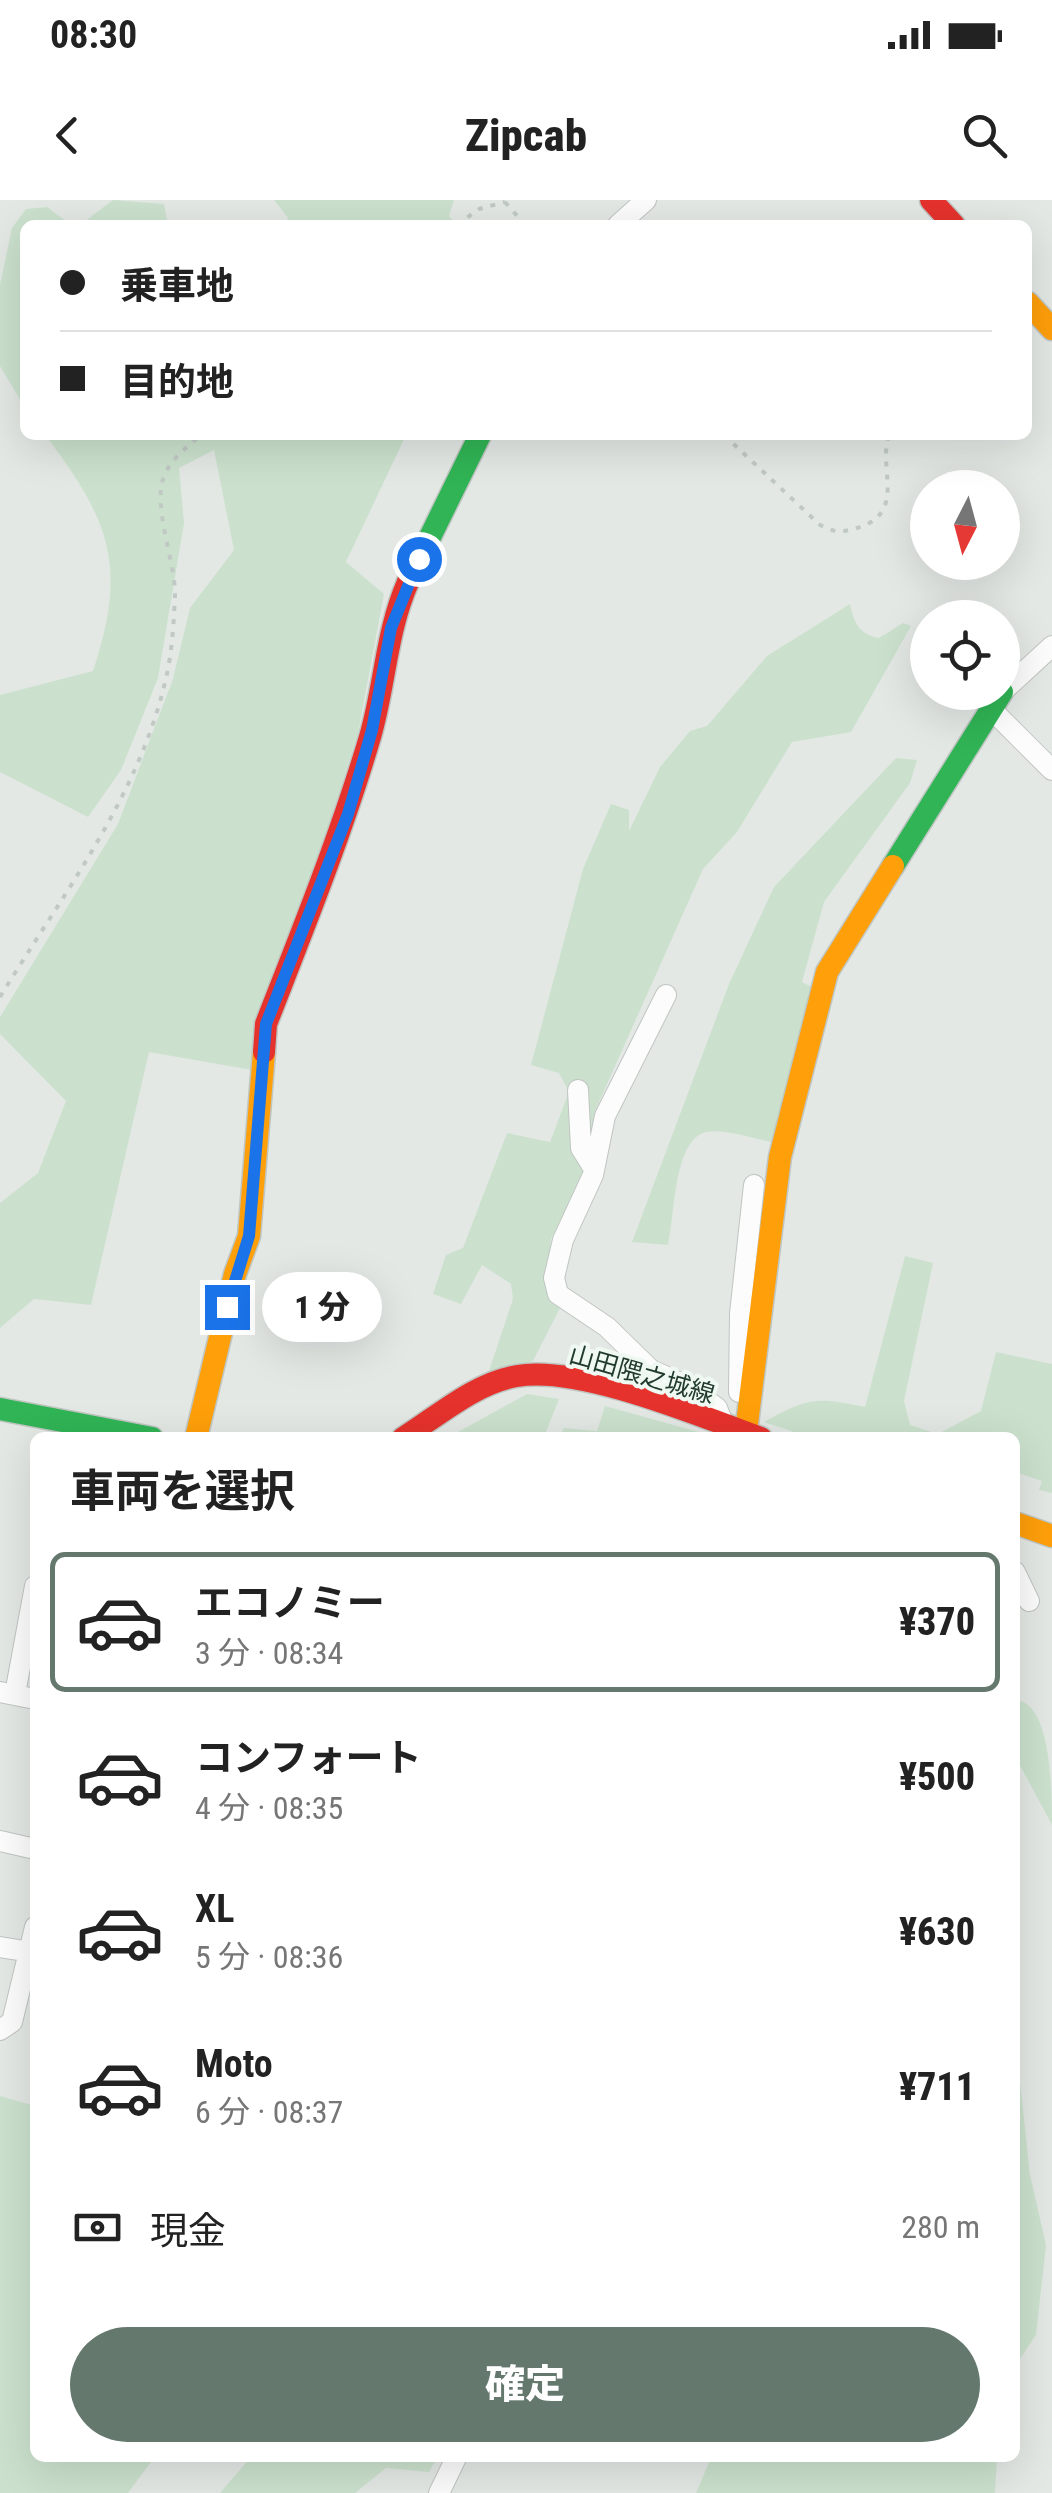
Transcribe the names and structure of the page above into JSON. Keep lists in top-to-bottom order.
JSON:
{
  "streets": {
    "street": ["山田隈之城線"]
  },
  "north": "bottom",
  "page": {
    "status": "08:30",
    "header": "Zipcab",
    "banner": ["乗車地", "目的地"],
    "bubble": "1 分",
    "heading": "車両を選択",
    "list": [
      {
        "name": "エコノミー",
        "note": "3 分 · 08:34",
        "value": "¥370"
      },
      {
        "name": "コンフォート",
        "note": "4 分 · 08:35",
        "value": "¥500"
      },
      {
        "name": "XL",
        "note": "5 分 · 08:36",
        "value": "¥630"
      },
      {
        "name": "Moto",
        "note": "6 分 · 08:37",
        "value": "¥711"
      }
    ],
    "pay": ["現金", "280 m"],
    "buttons": "確定"
  }
}
